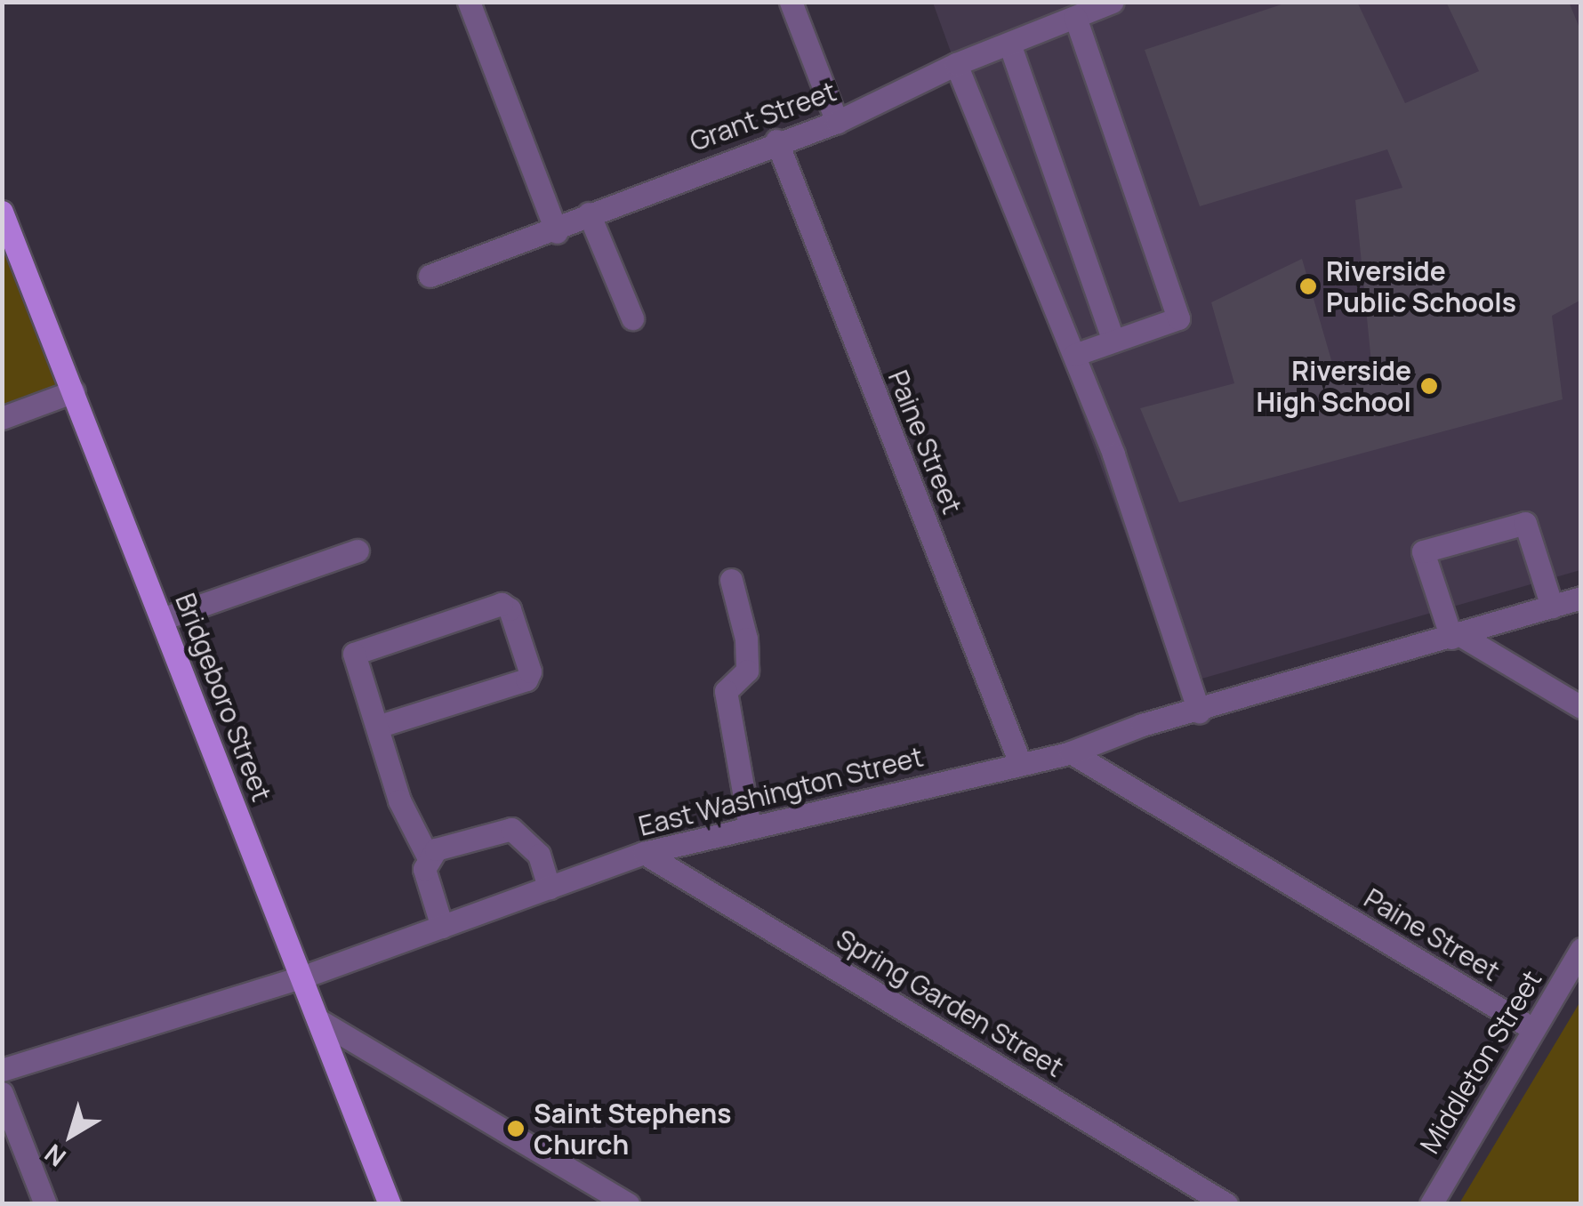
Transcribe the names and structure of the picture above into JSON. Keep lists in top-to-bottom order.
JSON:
{
  "streets": {
    "main road": ["Bridgeboro Street"],
    "street": [
      "Grant Street",
      "Paine Street",
      "East Washington Street",
      "Spring Garden Street",
      "Middleton Street"
    ]
  },
  "crossings": [
    ["Grant Street", "Paine Street"],
    ["Paine Street", "East Washington Street"],
    ["Paine Street", "Middleton Street"],
    ["Bridgeboro Street", "East Washington Street"],
    ["East Washington Street", "Spring Garden Street"]
  ],
  "places": ["Riverside Public Schools", "Riverside High School", "Saint Stephens Church"],
  "north": "bottom left"
}
